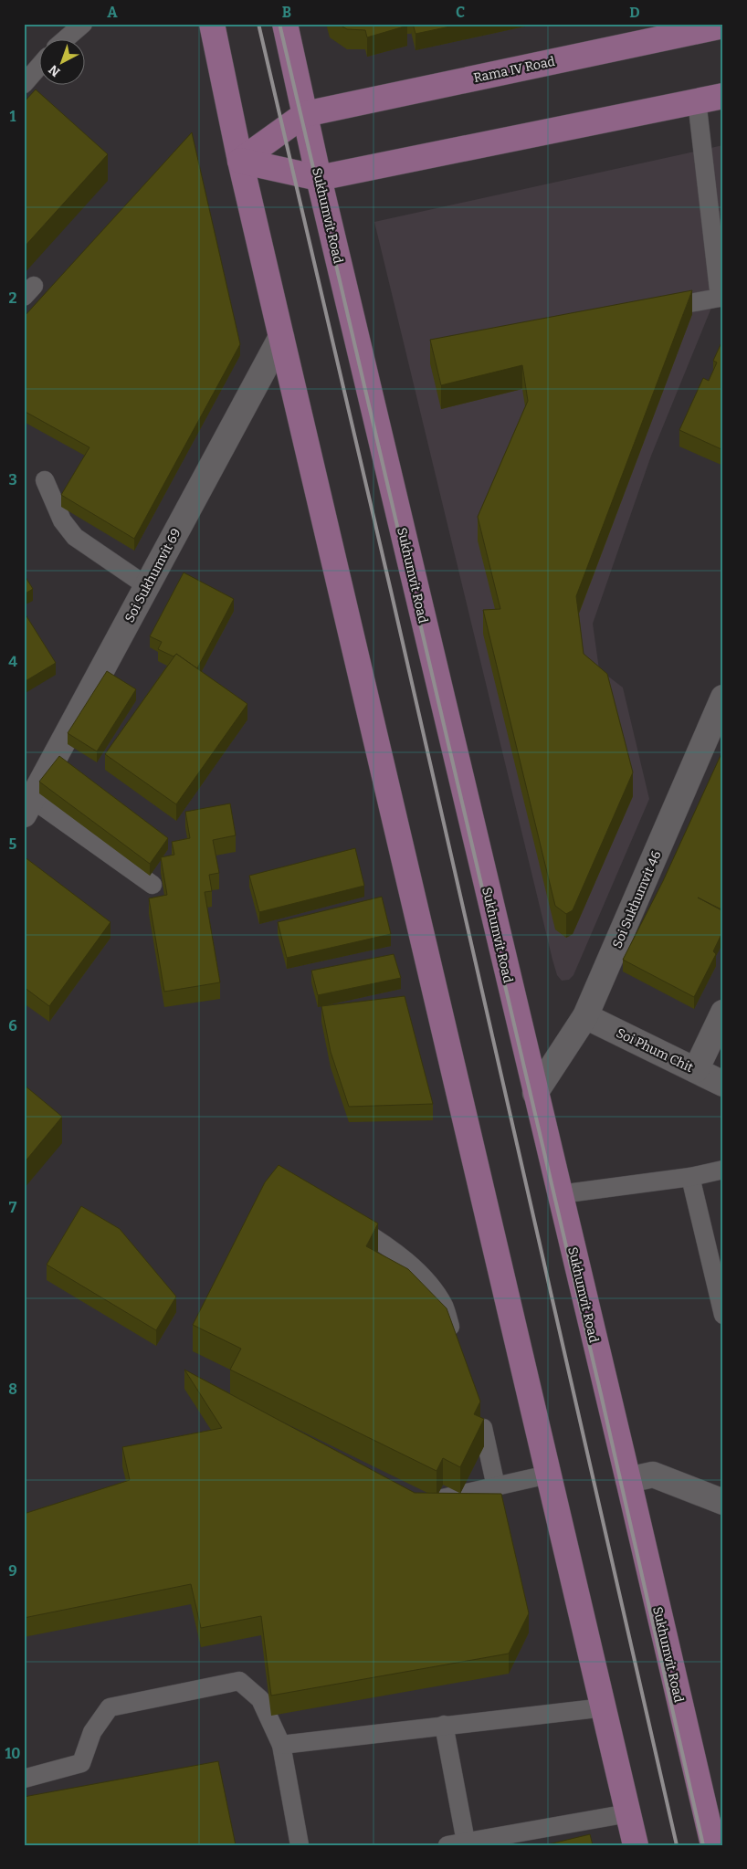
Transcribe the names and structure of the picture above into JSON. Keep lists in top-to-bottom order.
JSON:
{
  "streets": {
    "main road": ["Rama IV Road", "Sukhumvit Road"],
    "street": ["Soi Sukhumvit 69", "Soi Sukhumvit 46", "Soi Phum Chit"]
  },
  "crossings": [
    ["Rama IV Road", "Sukhumvit Road"],
    ["Sukhumvit Road", "Soi Sukhumvit 46"],
    ["Soi Sukhumvit 46", "Soi Phum Chit"]
  ],
  "north": "bottom left",
  "grid": {
    "columns": [
      "A",
      "B",
      "C",
      "D"
    ],
    "rows": [
      "1",
      "2",
      "3",
      "4",
      "5",
      "6",
      "7",
      "8",
      "9",
      "10"
    ]
  }
}
